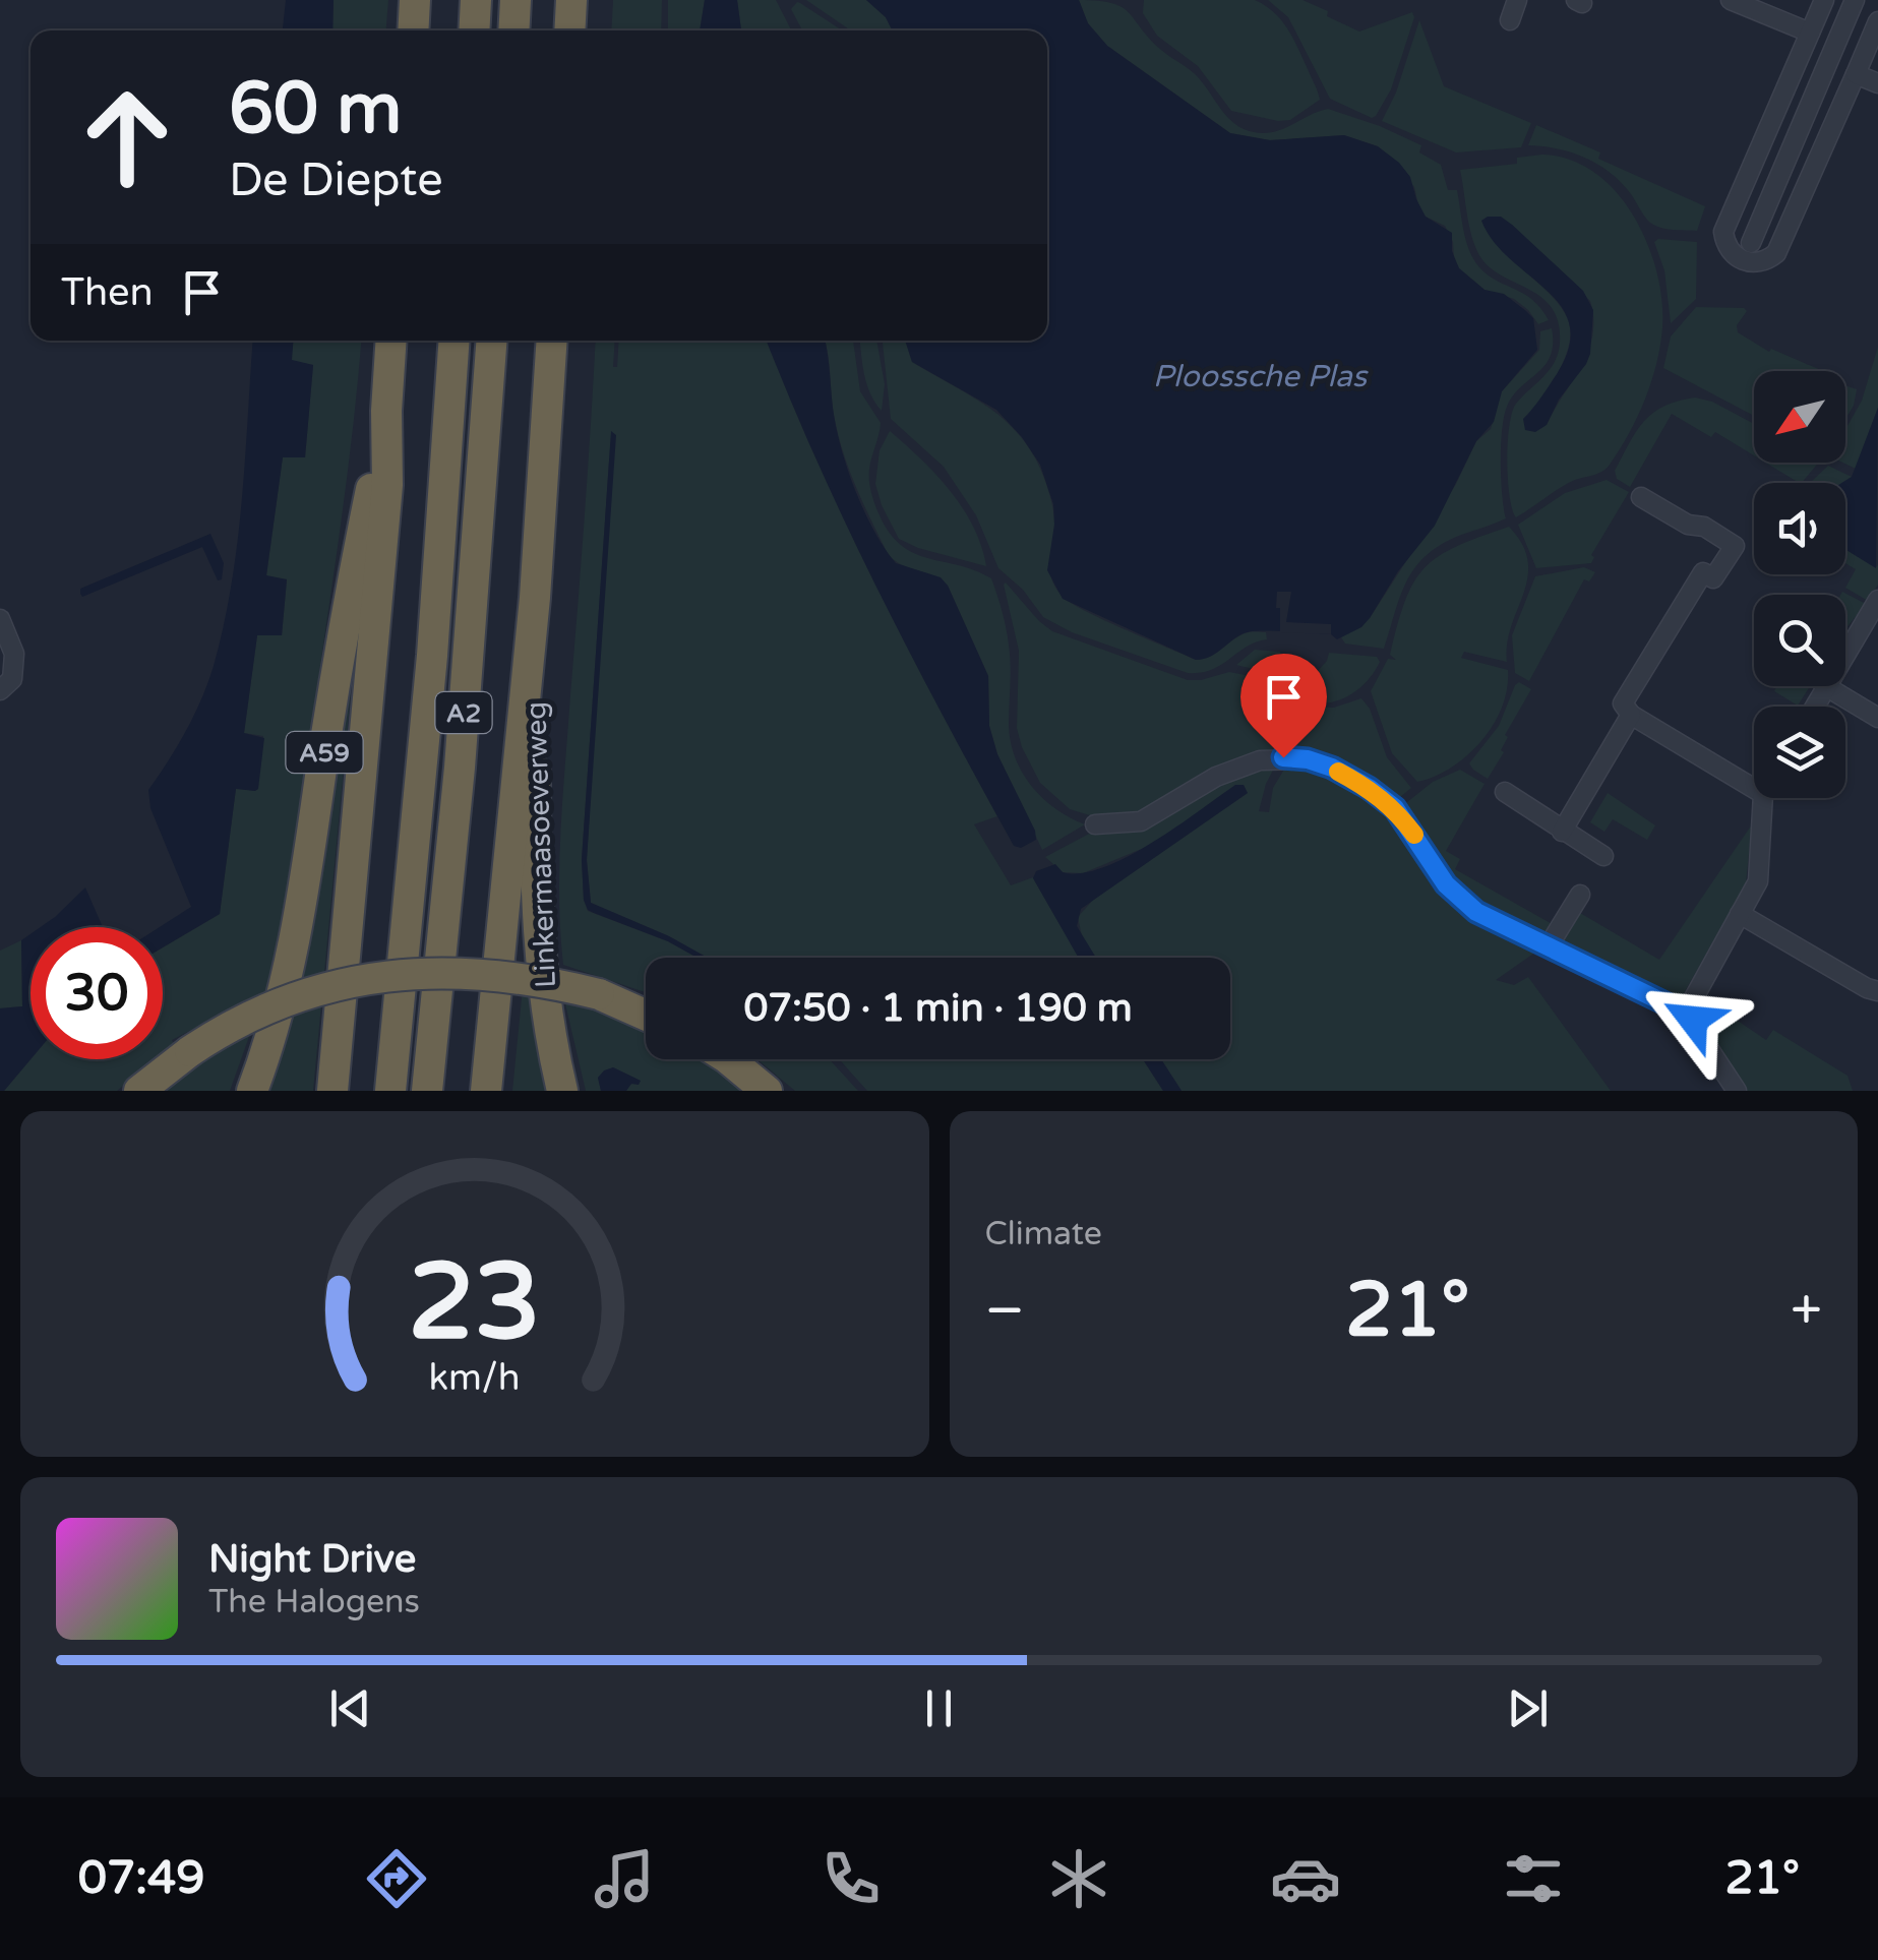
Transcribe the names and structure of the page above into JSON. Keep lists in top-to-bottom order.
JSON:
{
  "streets": {
    "highway": ["A2", "A59", "Linkermaasoeverweg"]
  },
  "crossings": [
    ["A2", "Linkermaasoeverweg"]
  ],
  "water": ["Ploossche Plas"],
  "north": "bottom left",
  "page": {
    "turn": ["60 m", "De Diepte"],
    "then": "Then",
    "limit": "30",
    "trip": "07:50 · 1 min · 190 m",
    "tile": "Climate",
    "heat": ["−", "21°", "+"],
    "song": ["Night Drive", "The Halogens"],
    "tabs": ["07:49", "21°"],
    "gauge": ["23", "km/h"]
  }
}
